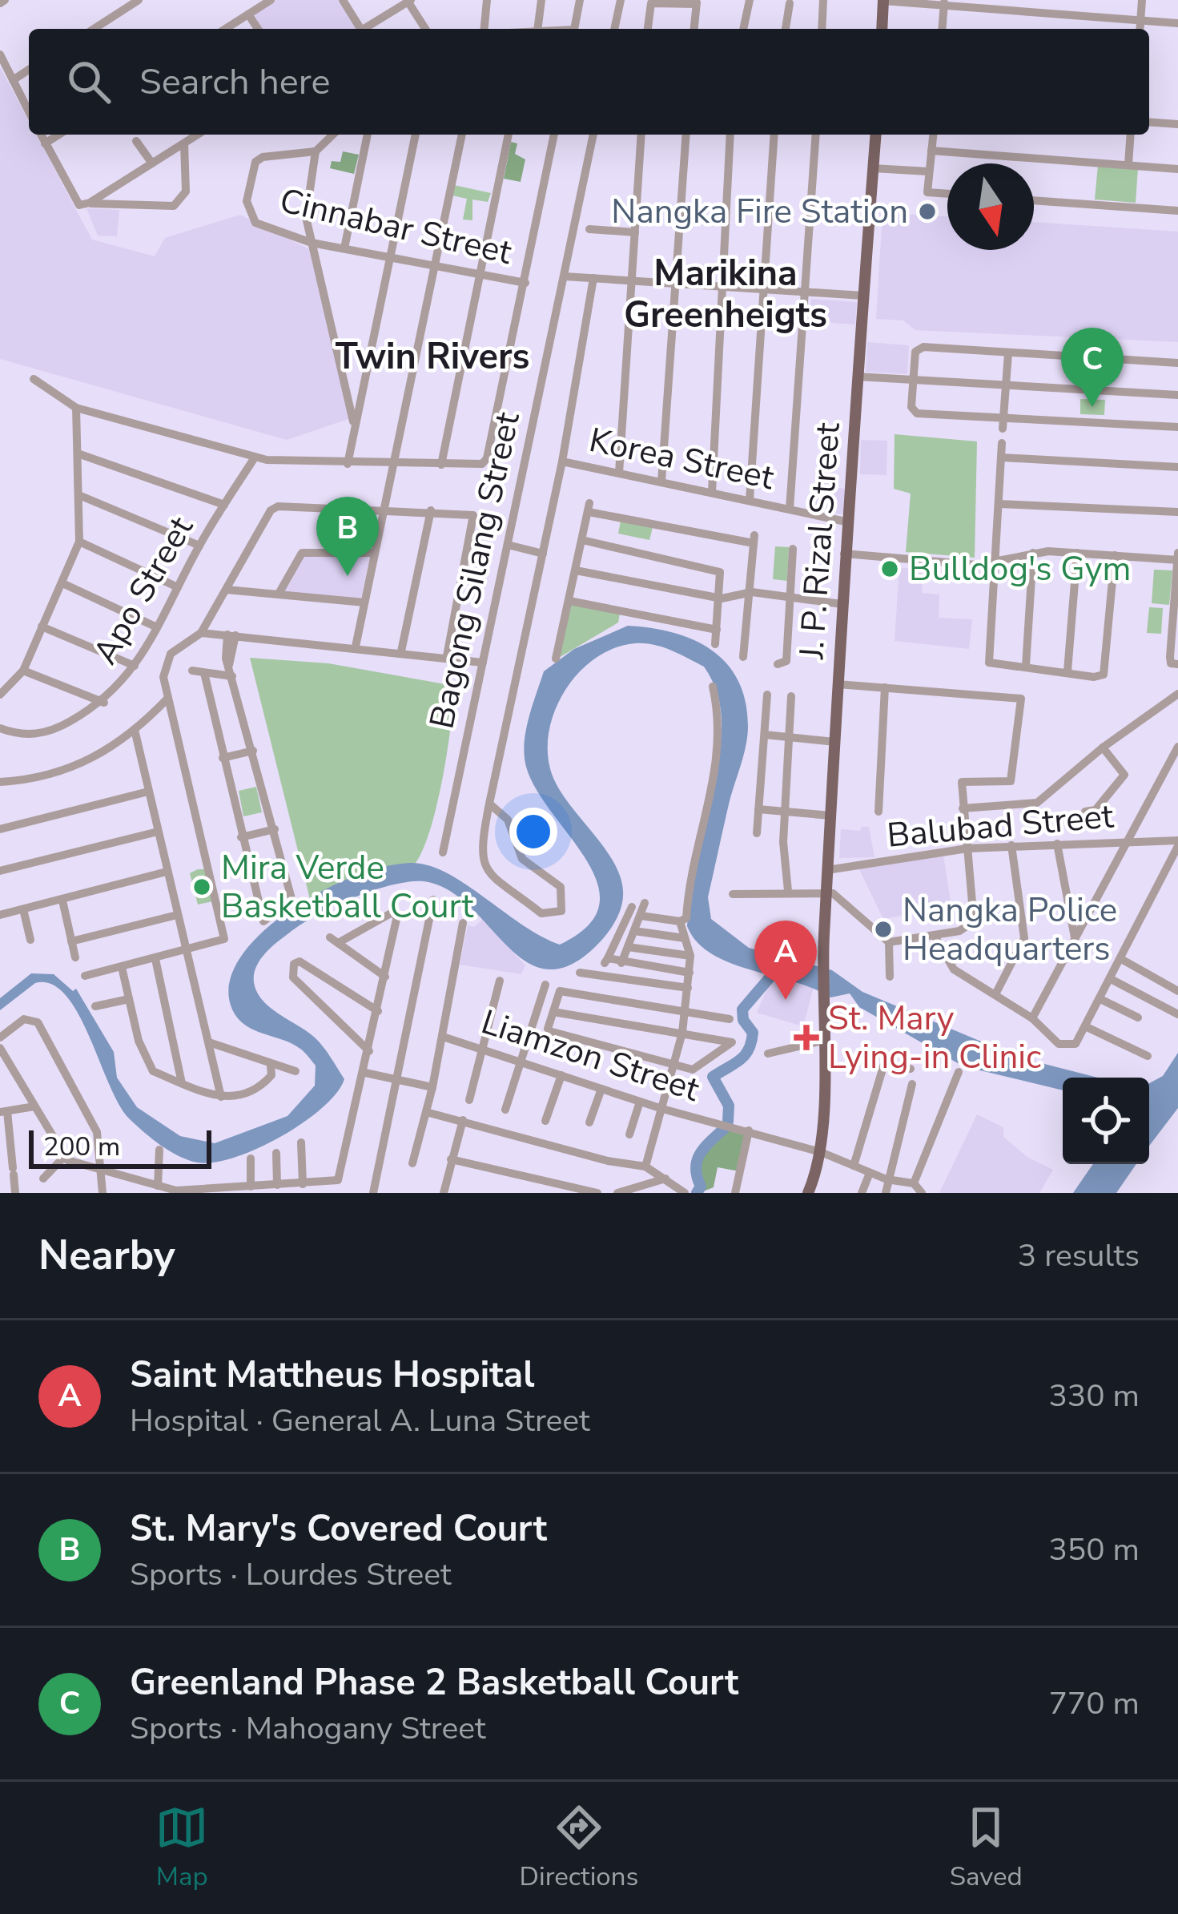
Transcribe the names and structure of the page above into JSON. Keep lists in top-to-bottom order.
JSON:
{
  "streets": {
    "main road": ["J. P. Rizal Street"],
    "street": [
      "Cinnabar Street",
      "Korea Street",
      "Bagong Silang Street",
      "Apo Street",
      "Balubad Street",
      "Liamzon Street"
    ]
  },
  "crossings": [
    ["Korea Street", "J. P. Rizal Street"],
    ["J. P. Rizal Street", "Balubad Street"],
    ["J. P. Rizal Street", "Liamzon Street"]
  ],
  "districts": ["Marikina Greenheigts", "Twin Rivers"],
  "places": {
    "other": [
      "Nangka Fire Station",
      "Bulldog's Gym",
      "Mira Verde Basketball Court",
      "Nangka Police Headquarters"
    ],
    "health": ["St. Mary Lying-in Clinic"]
  },
  "scale_bar": "200 m",
  "north": "bottom",
  "page": {
    "search": "Search here",
    "pins": ["C", "B", "A"],
    "scale": "200 m",
    "heading": ["Nearby", "3 results"],
    "list": [
      {
        "mark": "A",
        "name": "Saint Mattheus Hospital",
        "note": "Hospital · General A. Luna Street",
        "value": "330 m"
      },
      {
        "mark": "B",
        "name": "St. Mary's Covered Court",
        "note": "Sports · Lourdes Street",
        "value": "350 m"
      },
      {
        "mark": "C",
        "name": "Greenland Phase 2 Basketball Court",
        "note": "Sports · Mahogany Street",
        "value": "770 m"
      }
    ],
    "nav": ["Map", "Directions", "Saved"]
  }
}
